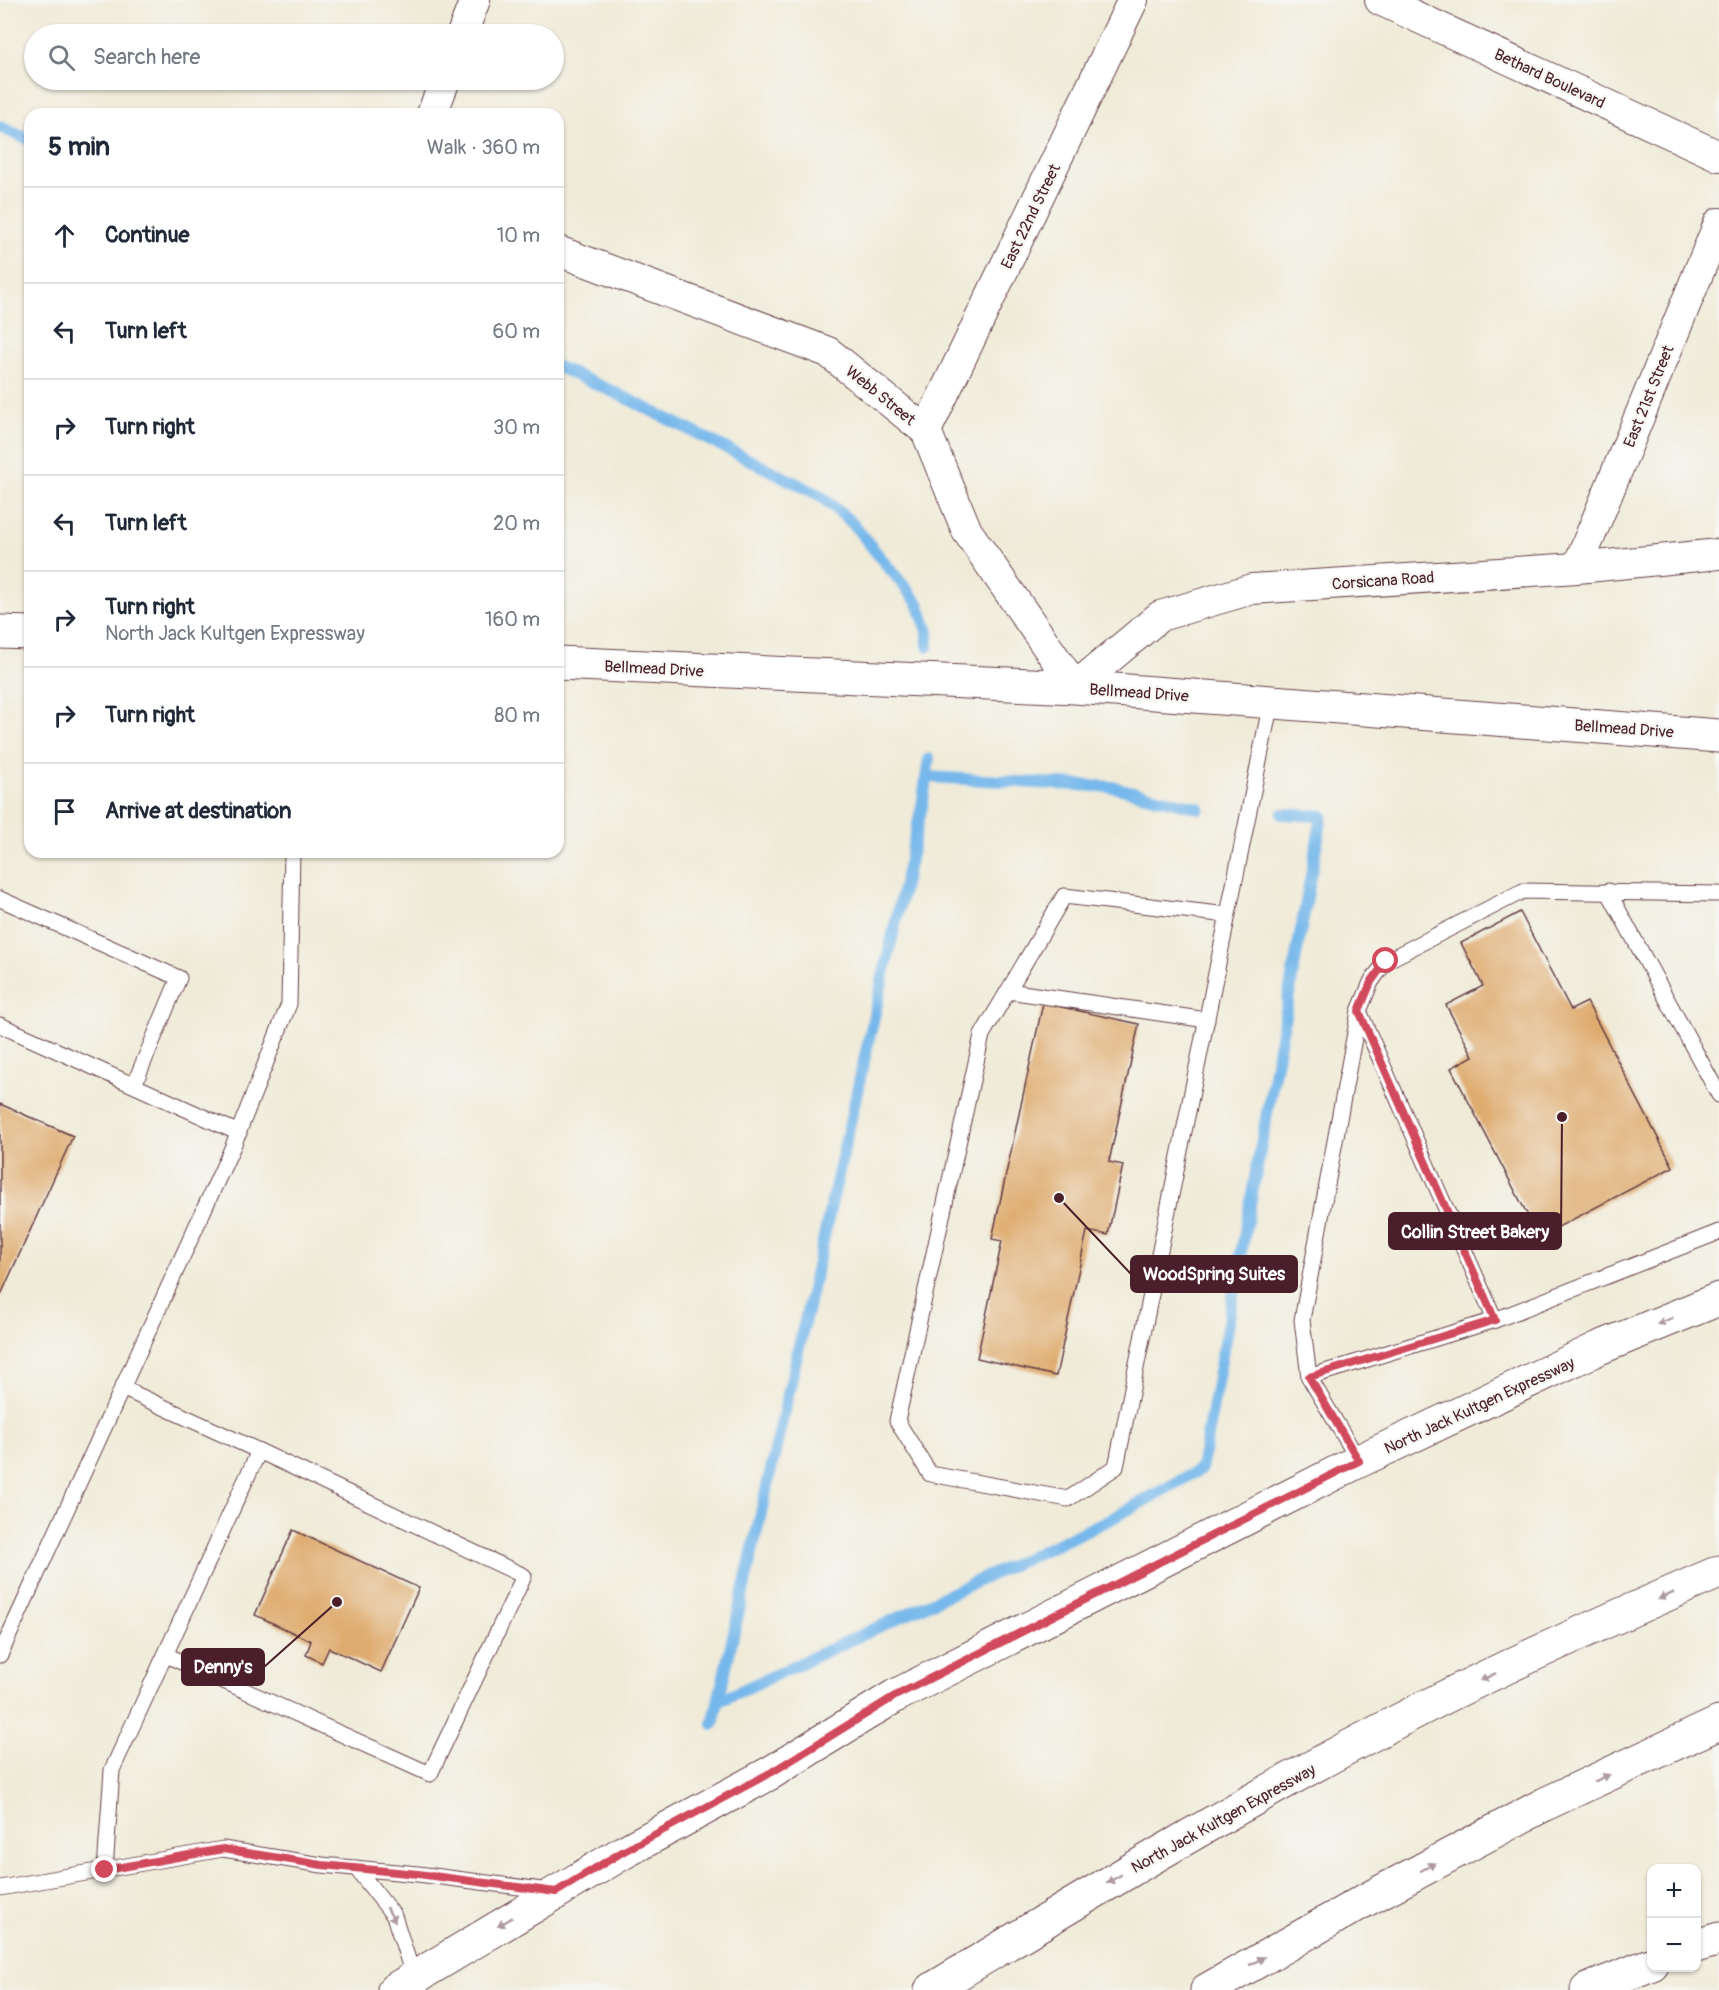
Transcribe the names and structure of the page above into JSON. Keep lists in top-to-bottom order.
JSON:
{
  "streets": {
    "main road": ["Bellmead Drive", "North Jack Kultgen Expressway"],
    "street": [
      "Bethard Boulevard",
      "East 22nd Street",
      "Webb Street",
      "East 21st Street",
      "Corsicana Road"
    ]
  },
  "crossings": [
    ["East 22nd Street", "Webb Street"],
    ["Webb Street", "Corsicana Road"],
    ["Webb Street", "Bellmead Drive"],
    ["East 21st Street", "Corsicana Road"],
    ["Corsicana Road", "Bellmead Drive"]
  ],
  "places": ["Collin Street Bakery", "WoodSpring Suites", "Denny's"],
  "page": {
    "search": "Search here",
    "heading": ["5 min", "Walk · 360 m"],
    "list": [
      ["Continue", "10 m"],
      ["Turn left", "60 m"],
      ["Turn right", "30 m"],
      ["Turn left", "20 m"],
      ["Turn right", "North Jack Kultgen Expressway", "160 m"],
      ["Turn right", "80 m"],
      "Arrive at destination"
    ],
    "map_buttons": ["+", "−"]
  }
}
